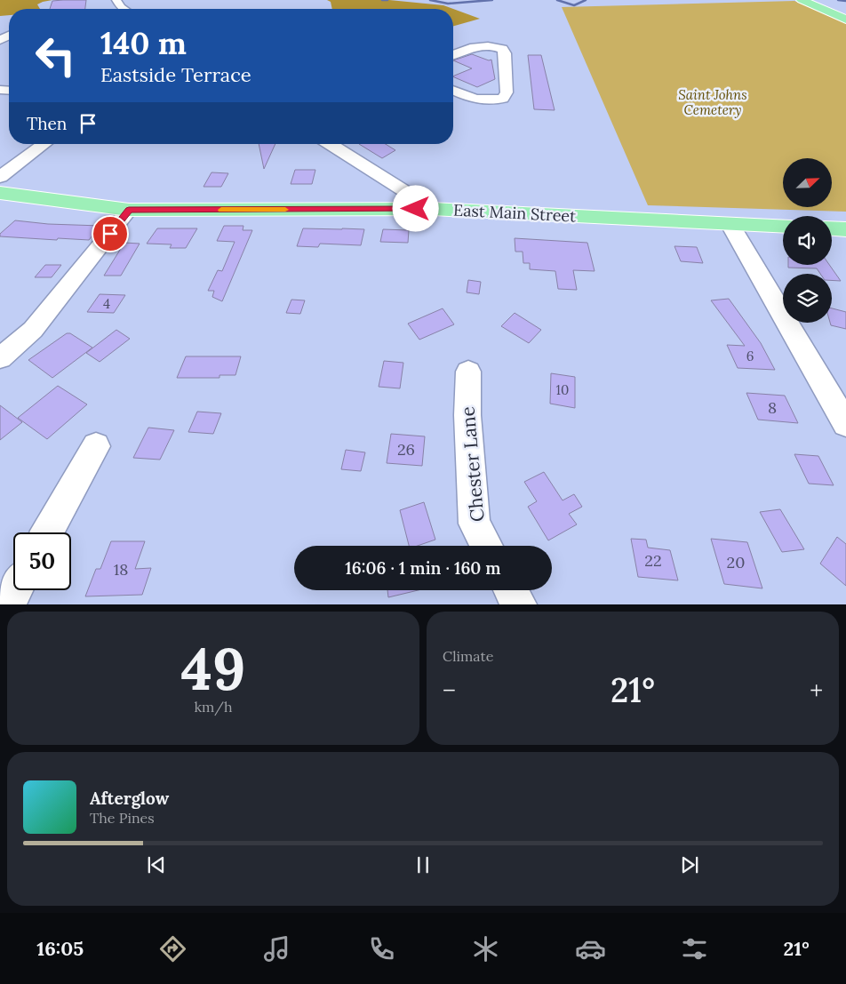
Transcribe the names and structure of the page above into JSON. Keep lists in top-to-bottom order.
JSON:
{
  "streets": {
    "main road": ["East Main Street"],
    "street": ["Chester Lane"]
  },
  "parks": ["Saint Johns Cemetery"],
  "house_numbers": [
    "4",
    "6",
    "10",
    "8",
    "26",
    "22",
    "20",
    "18"
  ],
  "north": "top right",
  "page": {
    "turn": ["140 m", "Eastside Terrace"],
    "then": "Then",
    "limit": "50",
    "trip": "16:06 · 1 min · 160 m",
    "tile": [
      ["49", "km/h"],
      "Climate"
    ],
    "heat": ["−", "21°", "+"],
    "song": ["Afterglow", "The Pines"],
    "tabs": ["16:05", "21°"]
  }
}
